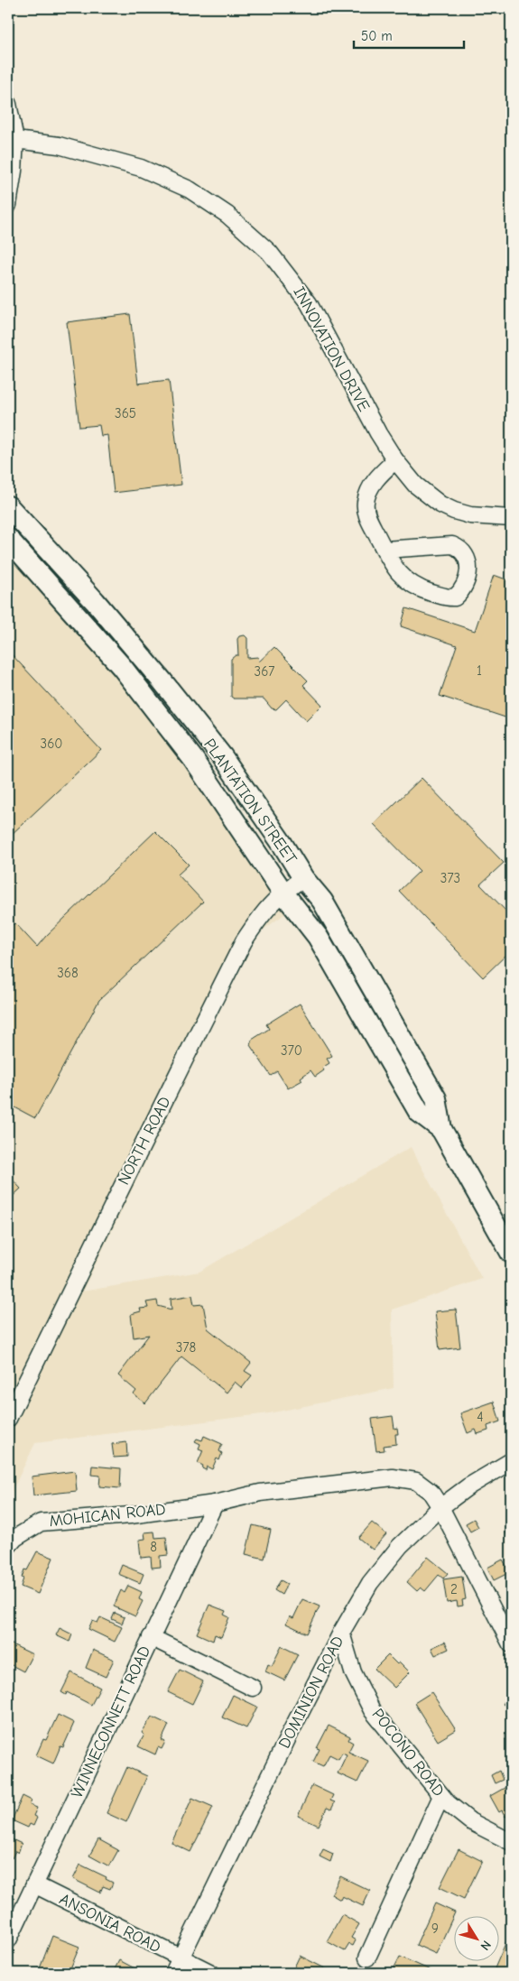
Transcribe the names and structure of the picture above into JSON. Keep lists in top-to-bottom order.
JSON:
{
  "streets": {
    "main road": ["PLANTATION STREET"],
    "street": [
      "INNOVATION DRIVE",
      "NORTH ROAD",
      "MOHICAN ROAD",
      "DOMINION ROAD",
      "WINNECONNETT ROAD",
      "POCONO ROAD",
      "ANSONIA ROAD"
    ]
  },
  "crossings": [
    ["PLANTATION STREET", "NORTH ROAD"],
    ["MOHICAN ROAD", "DOMINION ROAD"],
    ["MOHICAN ROAD", "WINNECONNETT ROAD"],
    ["DOMINION ROAD", "POCONO ROAD"],
    ["DOMINION ROAD", "ANSONIA ROAD"],
    ["WINNECONNETT ROAD", "ANSONIA ROAD"]
  ],
  "house_numbers": [
    "365",
    "1",
    "367",
    "360",
    "373",
    "368",
    "370",
    "378",
    "4",
    "8",
    "2",
    "9"
  ],
  "scale_bar": "50 m",
  "north": "bottom right"
}
